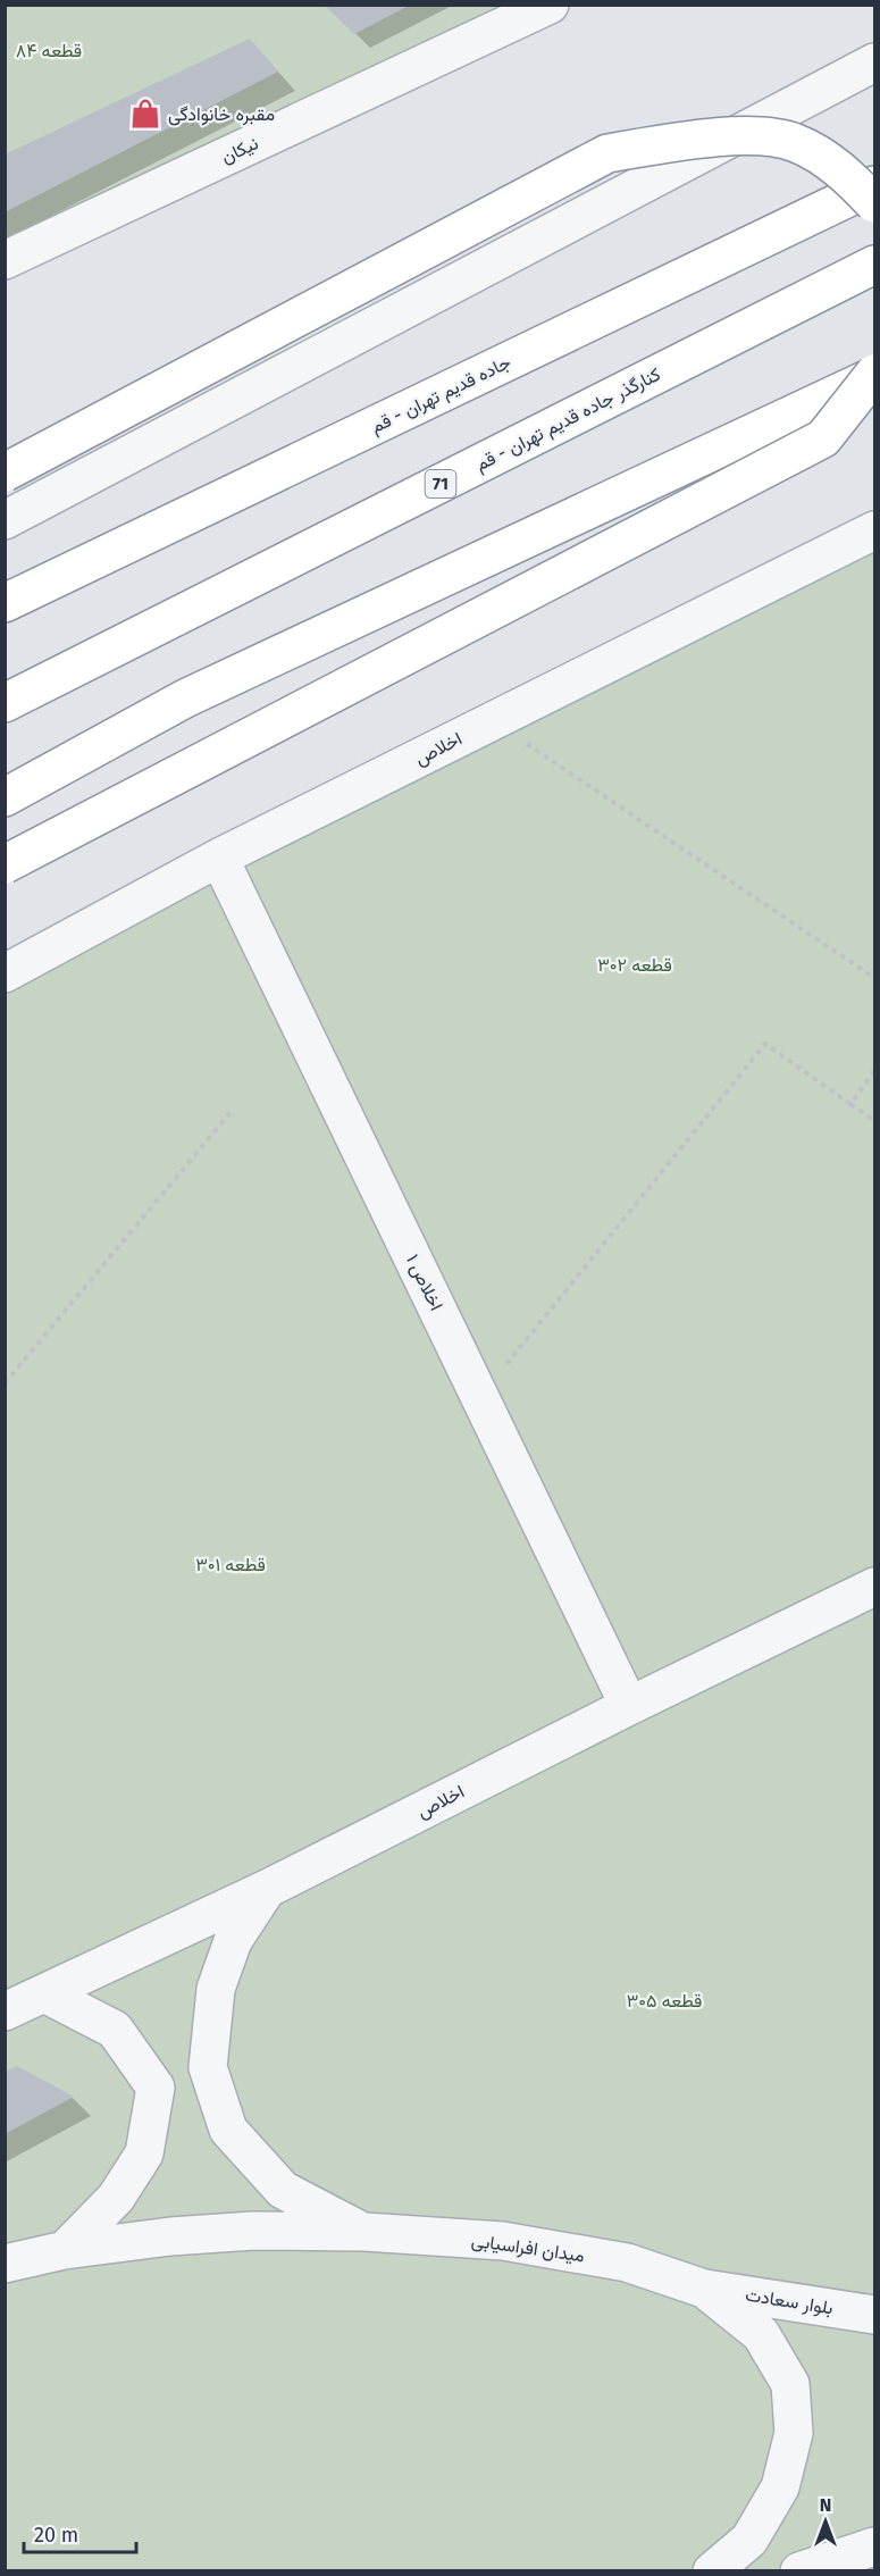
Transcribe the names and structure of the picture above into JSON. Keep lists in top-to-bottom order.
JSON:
{
  "streets": {
    "highway": ["جاده قدیم تهران - قم", "کنارگذر جاده قدیم تهران - قم", "71"],
    "street": [
      "نیکان",
      "اخلاص",
      "اخلاص ۱",
      "میدان افراسیابی",
      "بلوار سعادت"
    ]
  },
  "crossings": [
    ["اخلاص", "اخلاص ۱"],
    ["میدان افراسیابی", "بلوار سعادت"]
  ],
  "parks": [
    "قطعه ۸۴",
    "قطعه ۳۰۲",
    "قطعه ۳۰۱",
    "قطعه ۳۰۵"
  ],
  "places": {
    "shop": ["مقبره خانوادگی"]
  },
  "scale_bar": "20 m",
  "north": "top"
}
